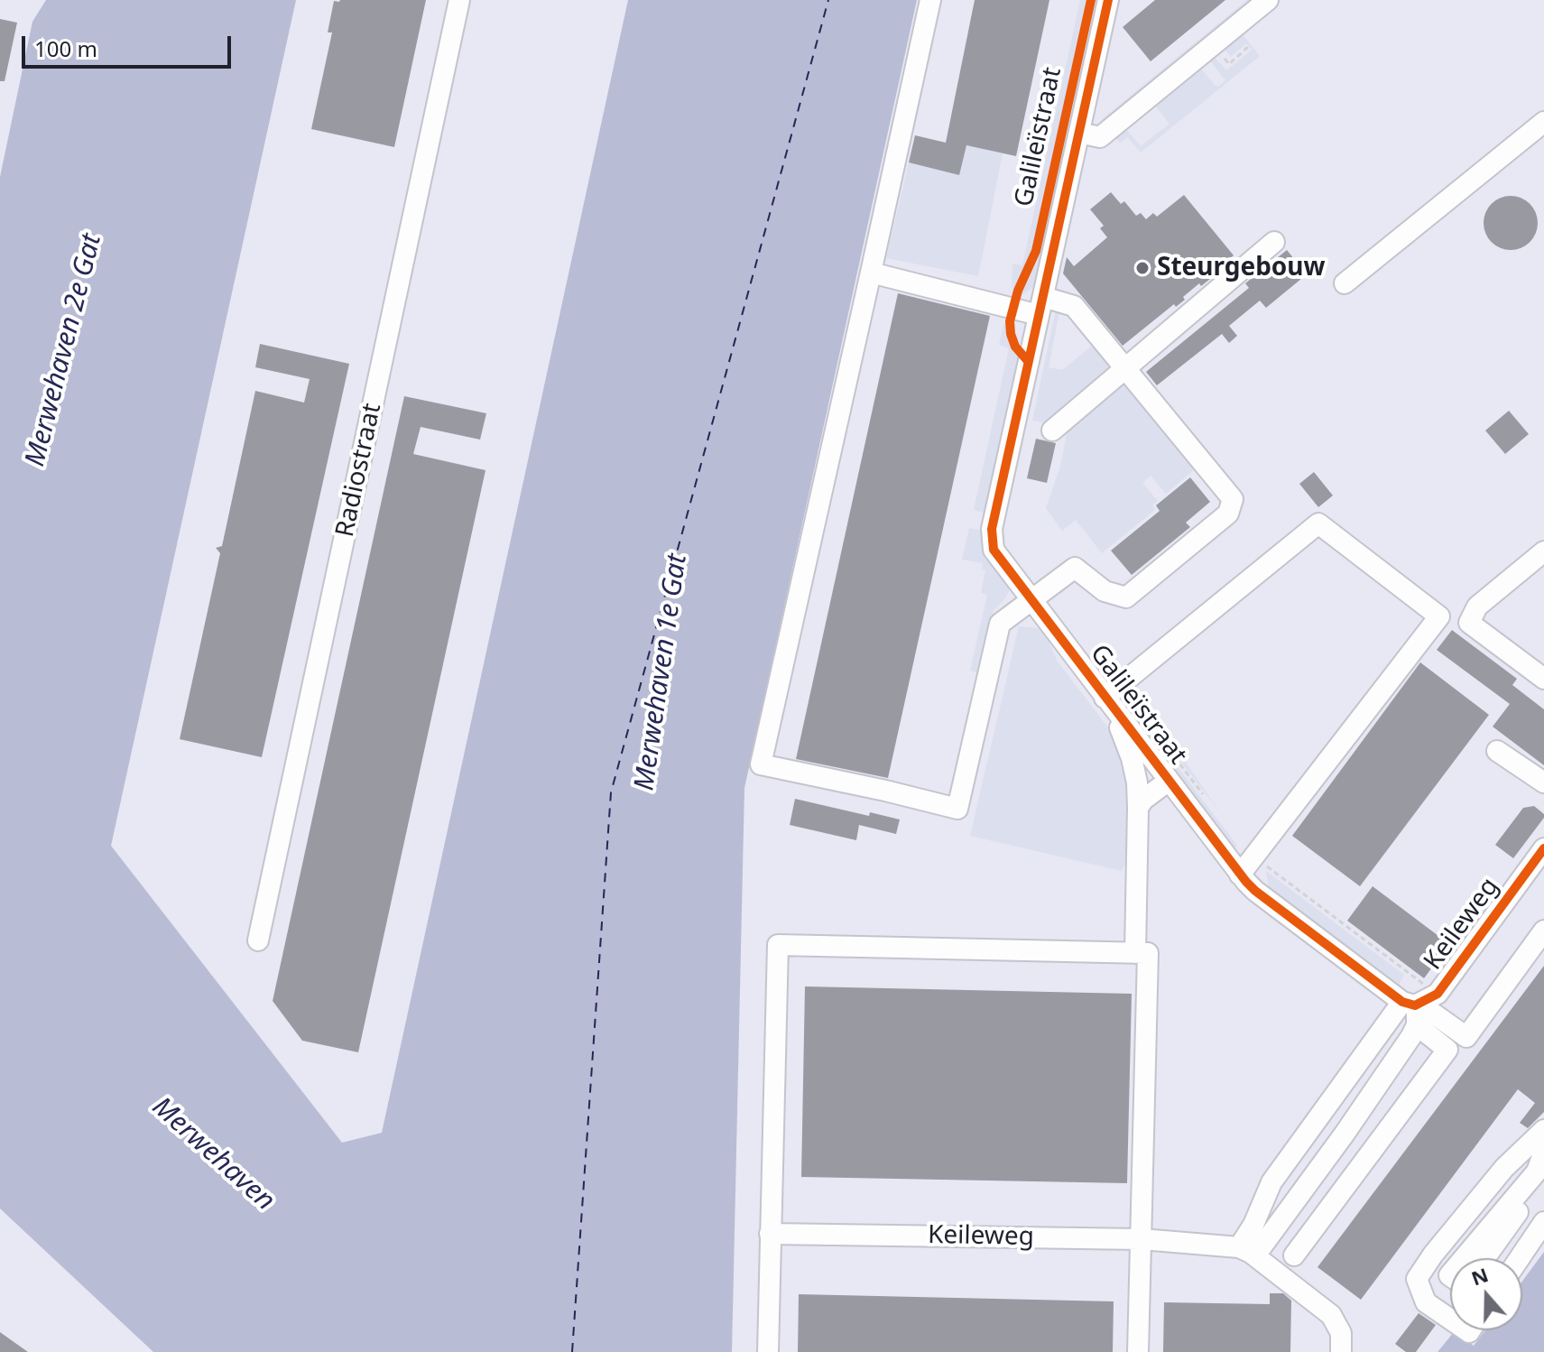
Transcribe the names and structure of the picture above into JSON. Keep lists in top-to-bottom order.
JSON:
{
  "streets": {
    "street": ["Galileïstraat", "Radiostraat", "Keileweg"]
  },
  "crossings": [
    ["Galileïstraat", "Keileweg"]
  ],
  "water": ["Merwehaven 2e Gat", "Merwehaven 1e Gat", "Merwehaven"],
  "places": ["Steurgebouw"],
  "scale_bar": "100 m",
  "north": "top"
}
